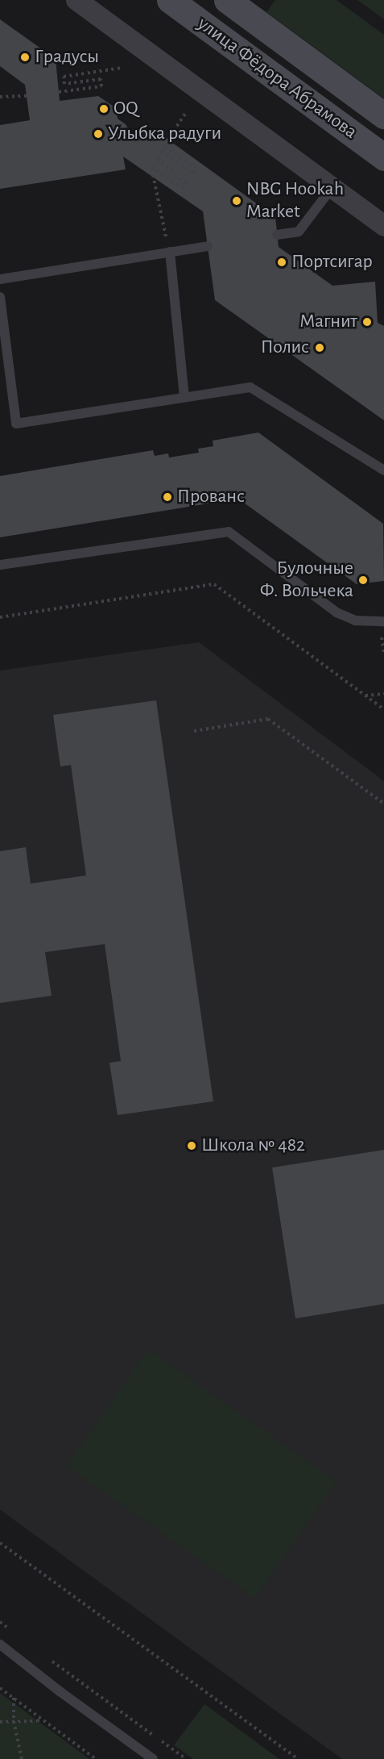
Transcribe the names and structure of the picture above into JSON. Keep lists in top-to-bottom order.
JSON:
{
  "streets": {
    "street": ["улица Фёдора Абрамова"]
  },
  "places": [
    "Градусы",
    "OQ",
    "Улыбка радуги",
    "NBG Hookah Market",
    "Портсигар",
    "Магнит",
    "Полис",
    "Прованс",
    "Булочные Ф. Вольчека",
    "Школа № 482"
  ]
}
